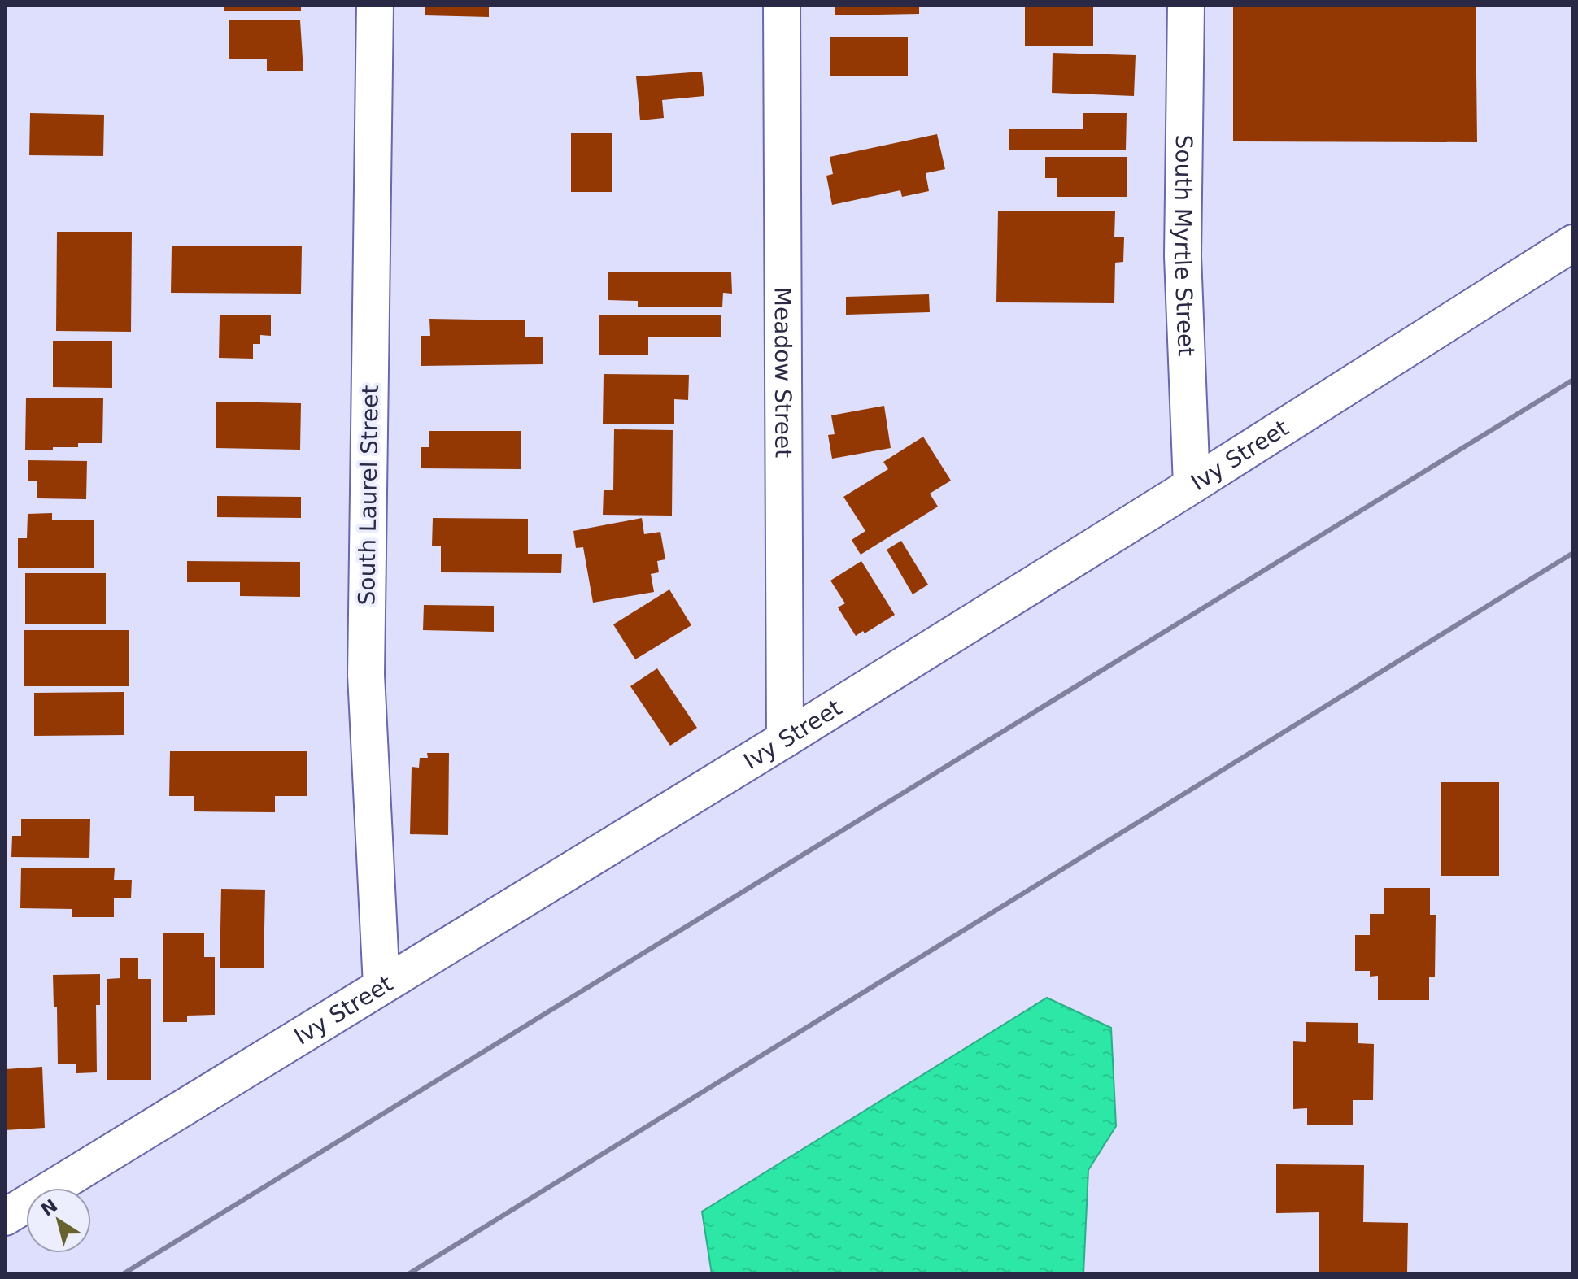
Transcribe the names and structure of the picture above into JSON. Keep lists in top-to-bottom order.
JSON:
{
  "streets": {
    "street": [
      "South Myrtle Street",
      "Meadow Street",
      "Ivy Street",
      "South Laurel Street"
    ]
  },
  "crossings": [
    ["South Myrtle Street", "Ivy Street"],
    ["Meadow Street", "Ivy Street"],
    ["Ivy Street", "South Laurel Street"]
  ],
  "north": "top left"
}
